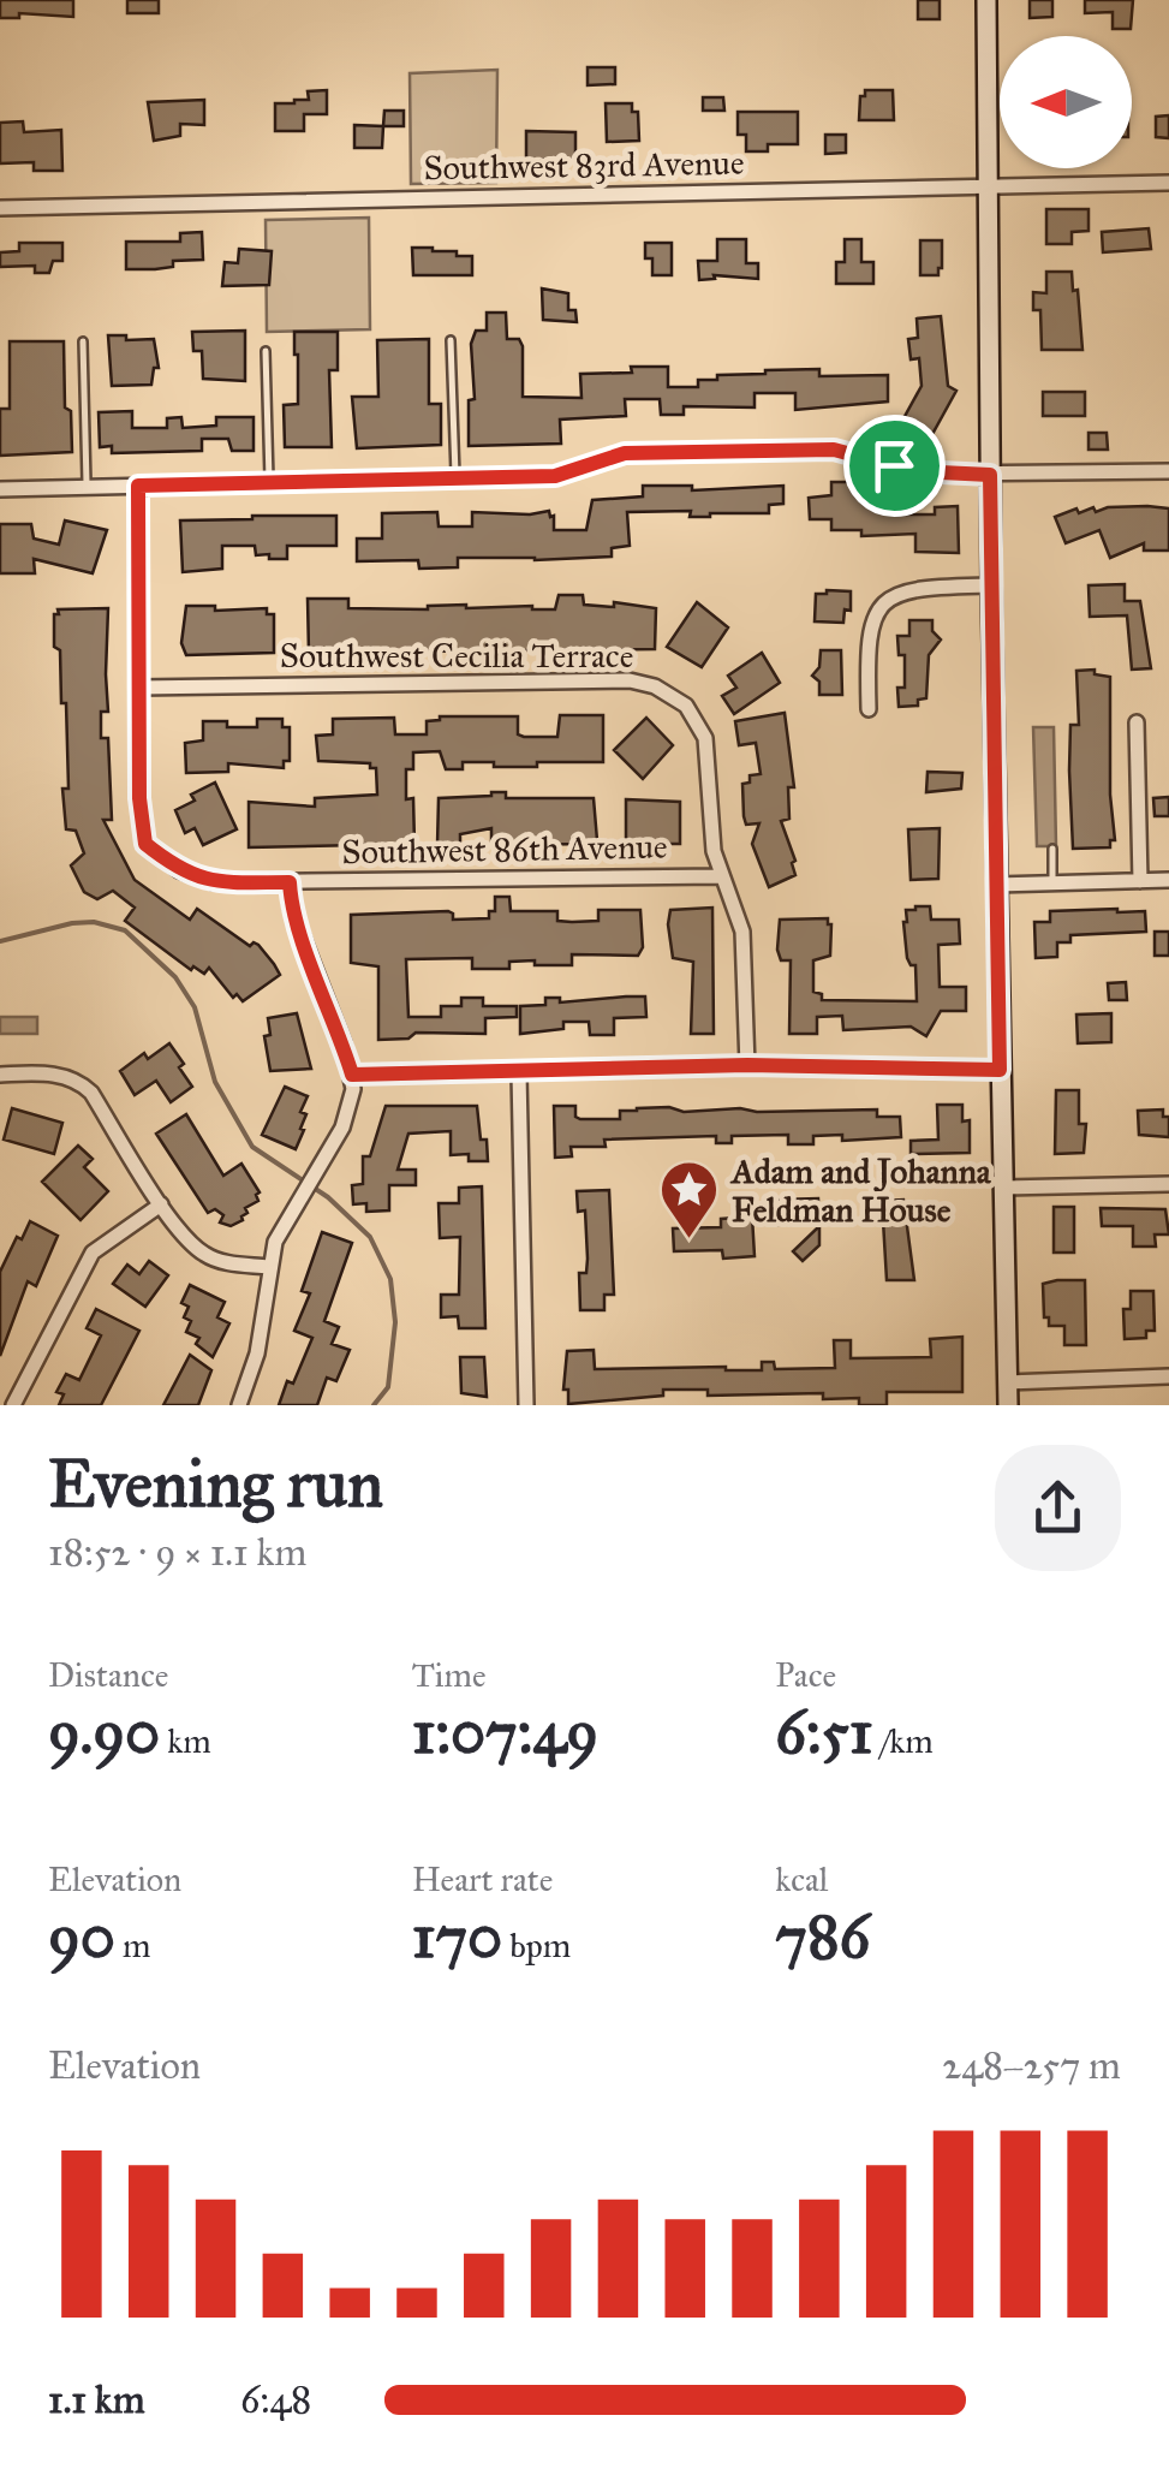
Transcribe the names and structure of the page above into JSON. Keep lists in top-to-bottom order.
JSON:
{
  "streets": {
    "street": ["Southwest 83rd Avenue", "Southwest Cecilia Terrace", "Southwest 86th Avenue"]
  },
  "crossings": [
    ["Southwest Cecilia Terrace", "Southwest 86th Avenue"]
  ],
  "places": {
    "place": ["Adam and Johanna Feldman House"]
  },
  "north": "left",
  "page": {
    "heading": ["Evening run", "18:52 · 9 × 1.1 km"],
    "stats": [
      ["Distance", "9.90 km"],
      ["Time", "1:07:49"],
      ["Pace", "6:51 /km"],
      ["Elevation", "90 m"],
      ["Heart rate", "170 bpm"],
      ["kcal", "786"]
    ],
    "chart": ["Elevation", "248–257 m"],
    "list": [
      {
        "name": "1.1 km",
        "note": "6:48"
      }
    ]
  }
}
